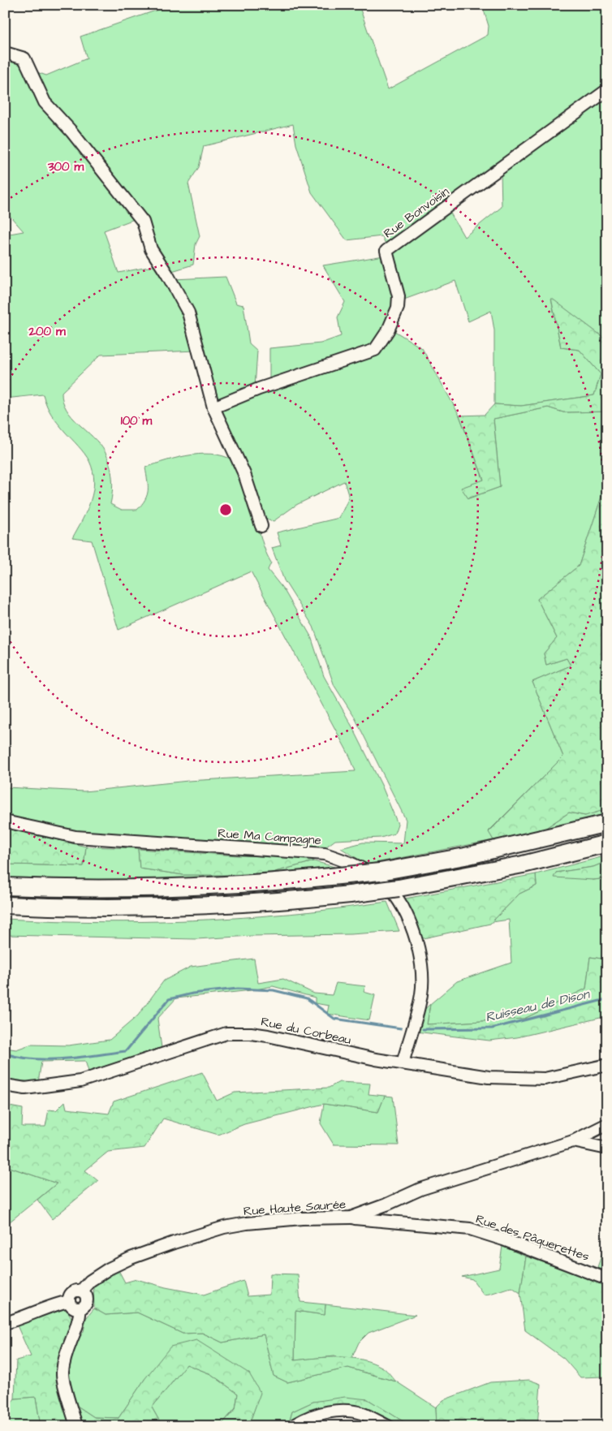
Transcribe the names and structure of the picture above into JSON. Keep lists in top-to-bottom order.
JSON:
{
  "streets": {
    "street": [
      "Rue Bonvoisin",
      "Rue Ma Campagne",
      "Rue du Corbeau",
      "Rue Haute Saurée",
      "Rue des Pâquerettes"
    ]
  },
  "crossings": [
    ["Rue Ma Campagne", "Rue du Corbeau"],
    ["Rue Haute Saurée", "Rue des Pâquerettes"]
  ],
  "water": ["Ruisseau de Dison"],
  "rings": ["300 m", "200 m", "100 m"]
}
